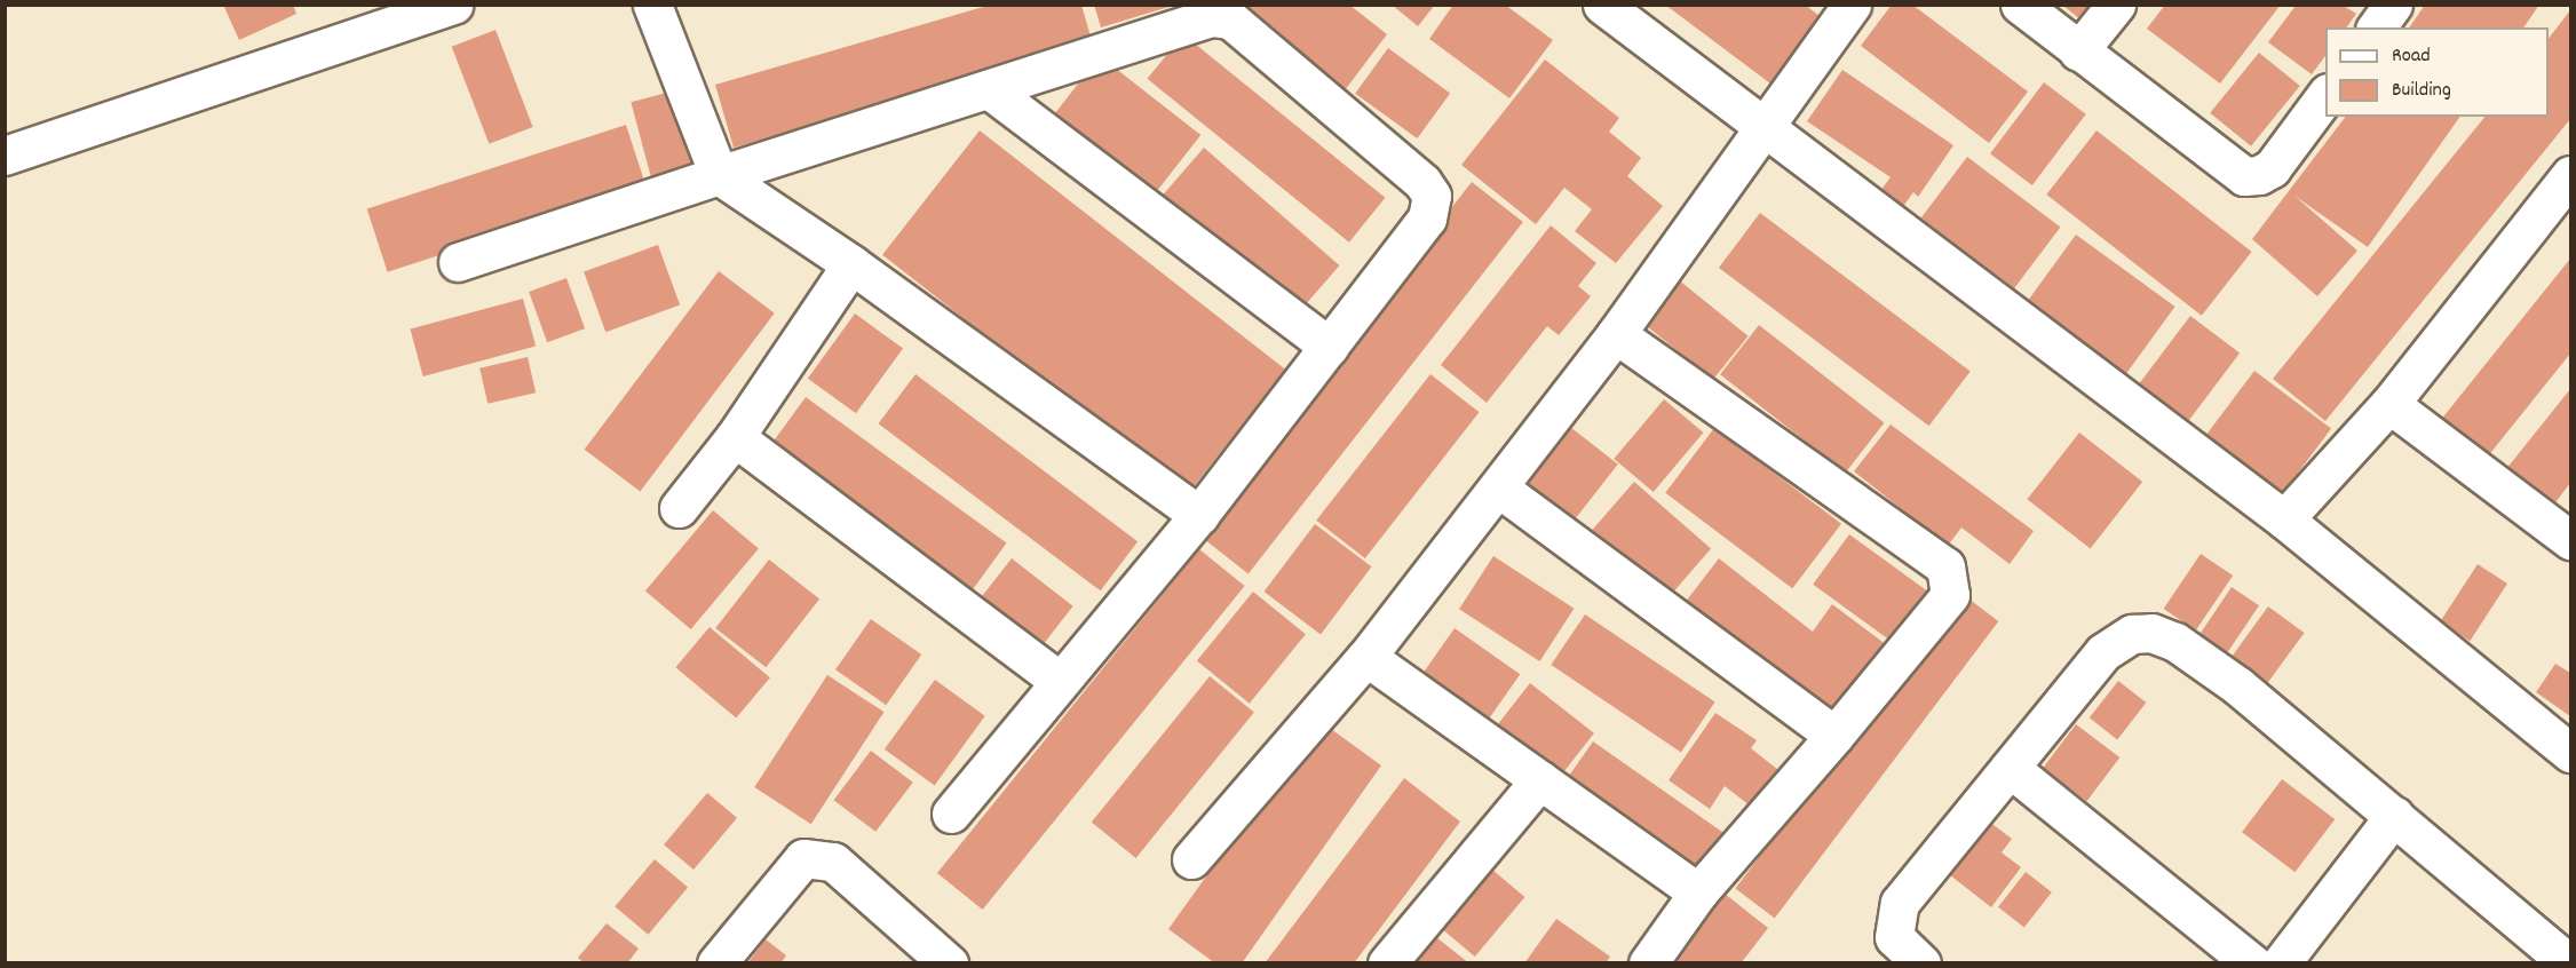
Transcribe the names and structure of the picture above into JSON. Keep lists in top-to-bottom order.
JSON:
{
  "legend": ["Road", "Building"]
}
